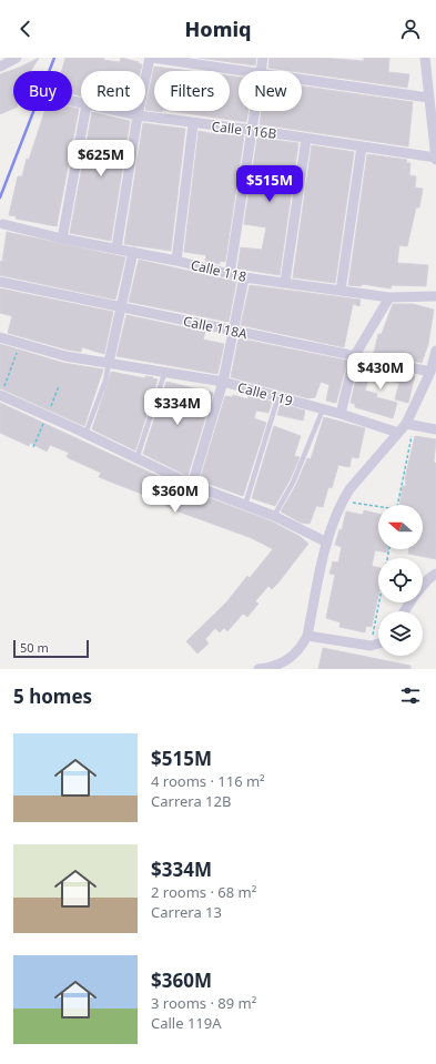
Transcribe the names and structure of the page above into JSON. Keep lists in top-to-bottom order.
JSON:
{
  "streets": {
    "street": [
      "Calle 116B",
      "Calle 118",
      "Calle 118A",
      "Calle 119"
    ]
  },
  "scale_bar": "50 m",
  "north": "left",
  "page": {
    "header": "Homiq",
    "chip": [
      "Buy",
      "Rent",
      "Filters",
      "New"
    ],
    "price": [
      "$625M",
      "$515M",
      "$430M",
      "$334M",
      "$360M"
    ],
    "scale": "50 m",
    "heading": "5 homes",
    "list": [
      {
        "name": "$515M",
        "note": "4 rooms · 116 m² · Carrera 12B"
      },
      {
        "name": "$334M",
        "note": "2 rooms · 68 m² · Carrera 13"
      },
      {
        "name": "$360M",
        "note": "3 rooms · 89 m² · Calle 119A"
      }
    ]
  }
}
